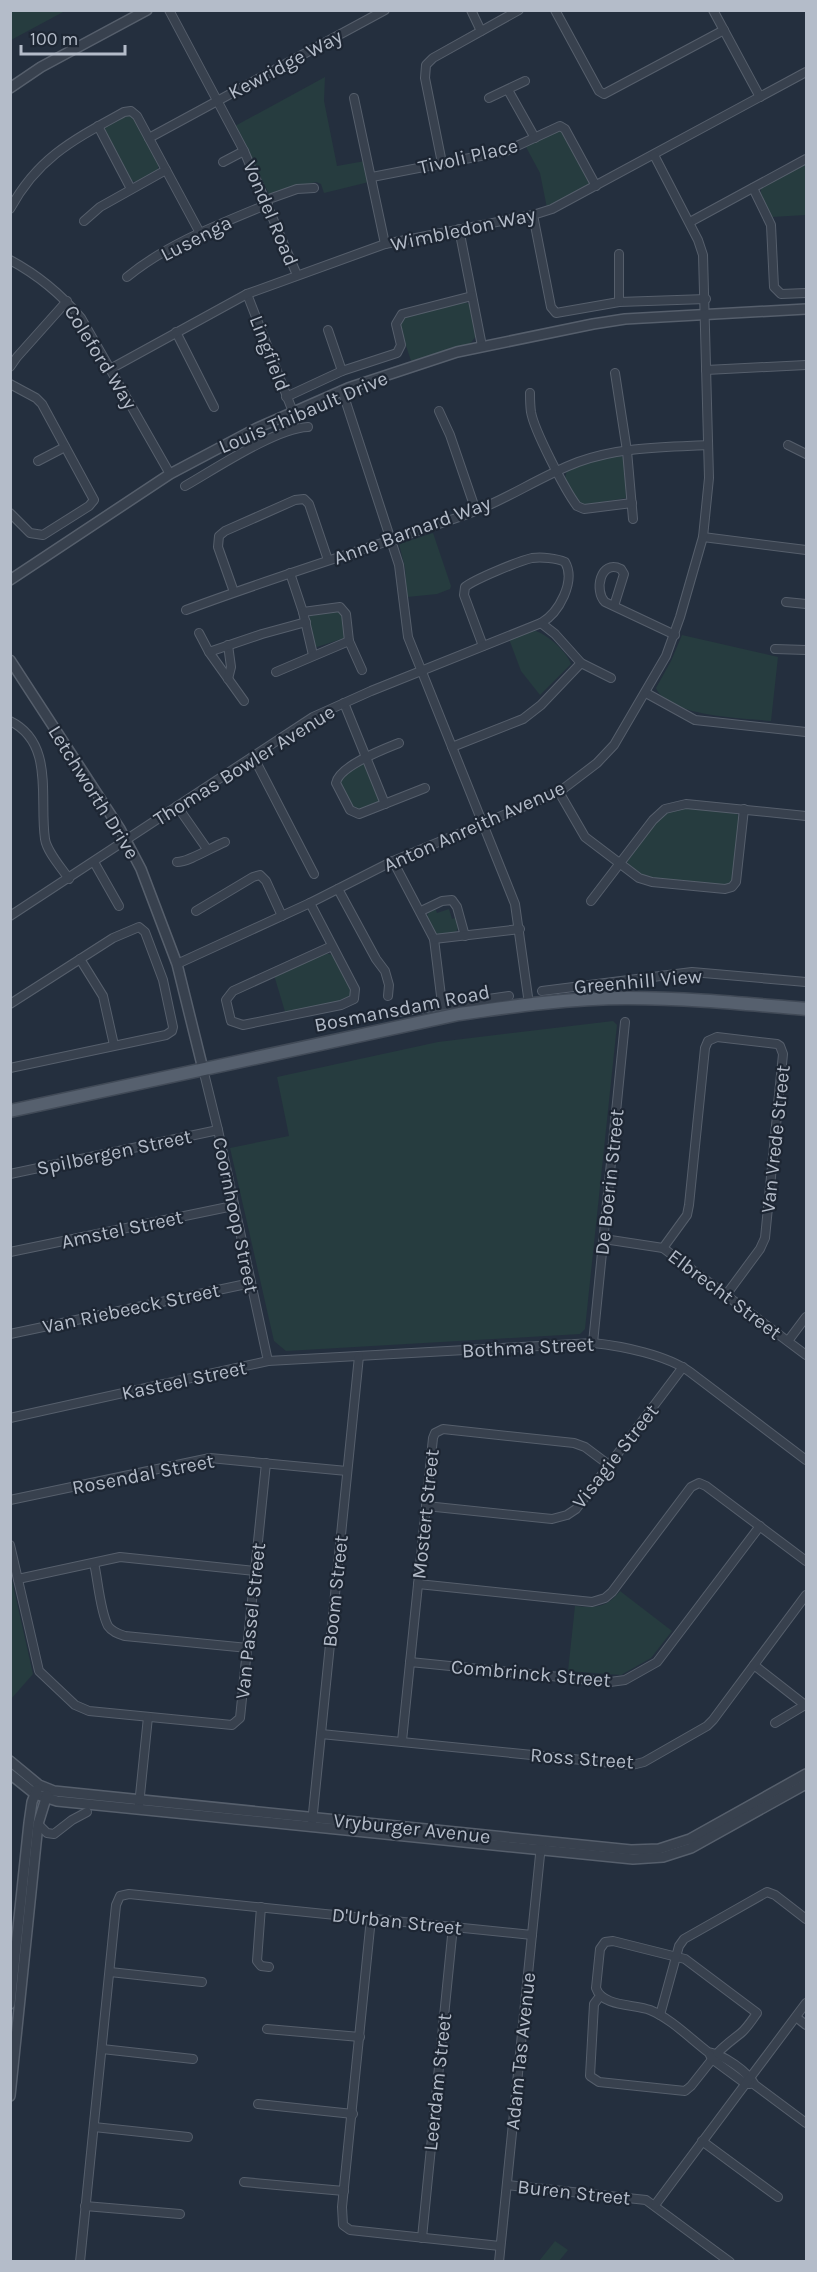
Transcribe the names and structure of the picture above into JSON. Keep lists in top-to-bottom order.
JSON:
{
  "streets": {
    "main road": ["Bosmansdam Road"],
    "street": [
      "Kewridge Way",
      "Tivoli Place",
      "Vondel Road",
      "Wimbledon Way",
      "Lusenga",
      "Lingfield",
      "Coleford Way",
      "Louis Thibault Drive",
      "Anne Barnard Way",
      "Thomas Bowler Avenue",
      "Letchworth Drive",
      "Anton Anreith Avenue",
      "Greenhill View",
      "Van Vrede Street",
      "Spilbergen Street",
      "De Boerin Street",
      "Coornhoop Street",
      "Amstel Street",
      "Elbrecht Street",
      "Van Riebeeck Street",
      "Bothma Street",
      "Kasteel Street",
      "Visagie Street",
      "Rosendal Street",
      "Mostert Street",
      "Boom Street",
      "Van Passel Street",
      "Combrinck Street",
      "Ross Street",
      "Vryburger Avenue",
      "D'Urban Street",
      "Adam Tas Avenue",
      "Leerdam Street",
      "Buren Street"
    ]
  },
  "crossings": [
    ["Kewridge Way", "Vondel Road"],
    ["Tivoli Place", "Wimbledon Way"],
    ["Vondel Road", "Wimbledon Way"],
    ["Vondel Road", "Lusenga"],
    ["Wimbledon Way", "Lingfield"],
    ["Wimbledon Way", "Coleford Way"],
    ["Wimbledon Way", "Anton Anreith Avenue"],
    ["Lingfield", "Louis Thibault Drive"],
    ["Coleford Way", "Louis Thibault Drive"],
    ["Louis Thibault Drive", "Anton Anreith Avenue"],
    ["Anne Barnard Way", "Anton Anreith Avenue"],
    ["Thomas Bowler Avenue", "Letchworth Drive"],
    ["Letchworth Drive", "Anton Anreith Avenue"],
    ["Letchworth Drive", "Bosmansdam Road"],
    ["Letchworth Drive", "Coornhoop Street"],
    ["Bosmansdam Road", "Coornhoop Street"],
    ["Van Vrede Street", "Elbrecht Street"],
    ["Spilbergen Street", "Coornhoop Street"],
    ["De Boerin Street", "Elbrecht Street"],
    ["De Boerin Street", "Bothma Street"],
    ["Coornhoop Street", "Amstel Street"],
    ["Coornhoop Street", "Van Riebeeck Street"],
    ["Coornhoop Street", "Kasteel Street"],
    ["Bothma Street", "Kasteel Street"],
    ["Bothma Street", "Visagie Street"],
    ["Bothma Street", "Boom Street"],
    ["Kasteel Street", "Boom Street"],
    ["Visagie Street", "Mostert Street"],
    ["Rosendal Street", "Boom Street"],
    ["Rosendal Street", "Van Passel Street"],
    ["Mostert Street", "Combrinck Street"],
    ["Mostert Street", "Ross Street"],
    ["Boom Street", "Ross Street"],
    ["Boom Street", "Vryburger Avenue"],
    ["Vryburger Avenue", "Adam Tas Avenue"],
    ["D'Urban Street", "Adam Tas Avenue"],
    ["D'Urban Street", "Leerdam Street"],
    ["Adam Tas Avenue", "Buren Street"]
  ],
  "scale_bar": "100 m"
}
